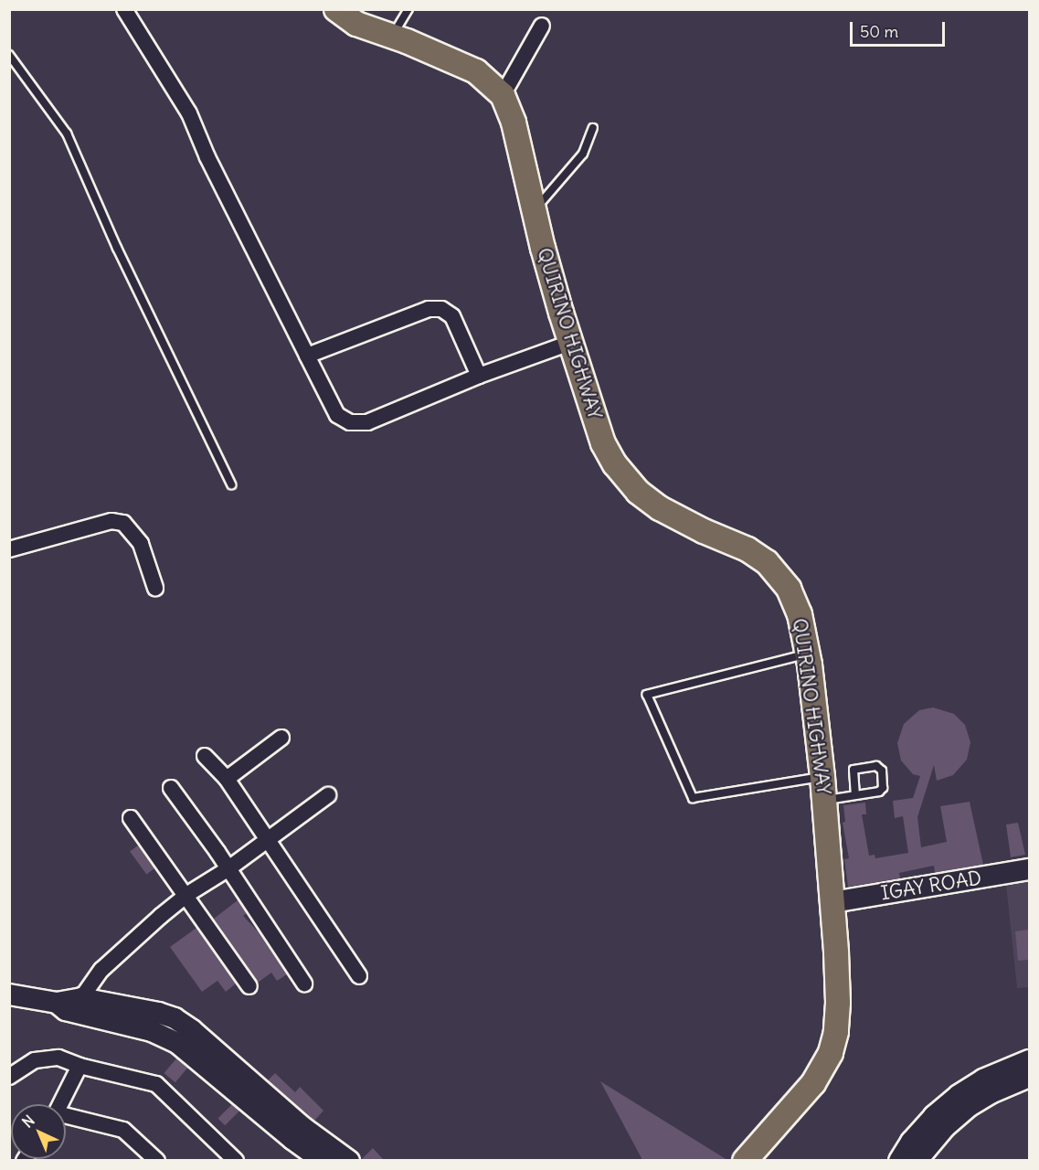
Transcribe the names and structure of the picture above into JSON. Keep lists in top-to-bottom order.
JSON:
{
  "streets": {
    "main road": ["QUIRINO HIGHWAY"],
    "street": ["IGAY ROAD"]
  },
  "crossings": [
    ["QUIRINO HIGHWAY", "IGAY ROAD"]
  ],
  "scale_bar": "50 m",
  "north": "top left"
}
